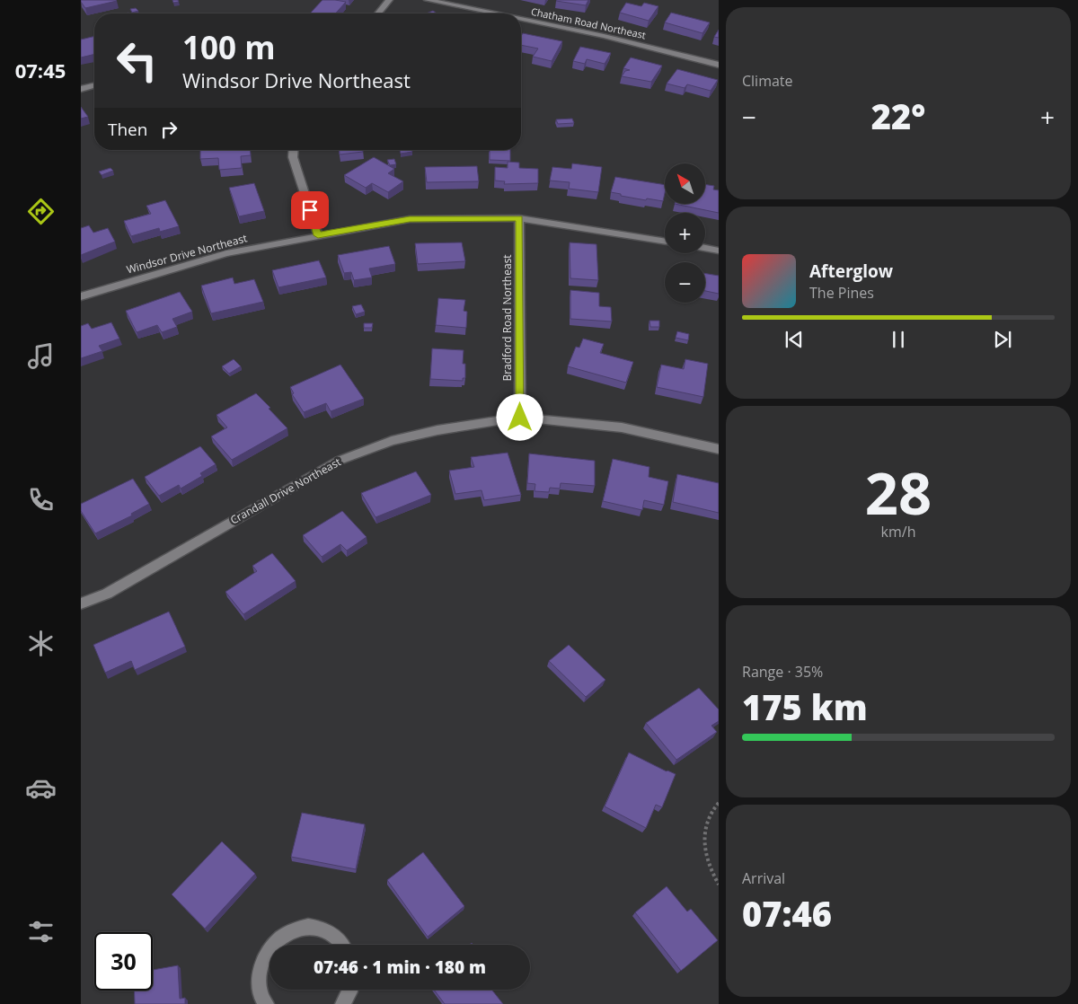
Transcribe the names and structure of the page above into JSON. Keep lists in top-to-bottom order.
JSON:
{
  "streets": {
    "street": [
      "Chatham Road Northeast",
      "Windsor Drive Northeast",
      "Bradford Road Northeast",
      "Crandall Drive Northeast"
    ]
  },
  "crossings": [
    ["Windsor Drive Northeast", "Bradford Road Northeast"],
    ["Bradford Road Northeast", "Crandall Drive Northeast"]
  ],
  "north": "top left",
  "page": {
    "tabs": "07:45",
    "tile": [
      "Climate",
      ["28", "km/h"],
      ["Range · 35%", "175 km"],
      ["Arrival", "07:46"]
    ],
    "turn": ["100 m", "Windsor Drive Northeast"],
    "heat": ["−", "22°", "+"],
    "then": "Then",
    "map_buttons": ["+", "−"],
    "song": ["Afterglow", "The Pines"],
    "limit": "30",
    "trip": "07:46 · 1 min · 180 m"
  }
}
